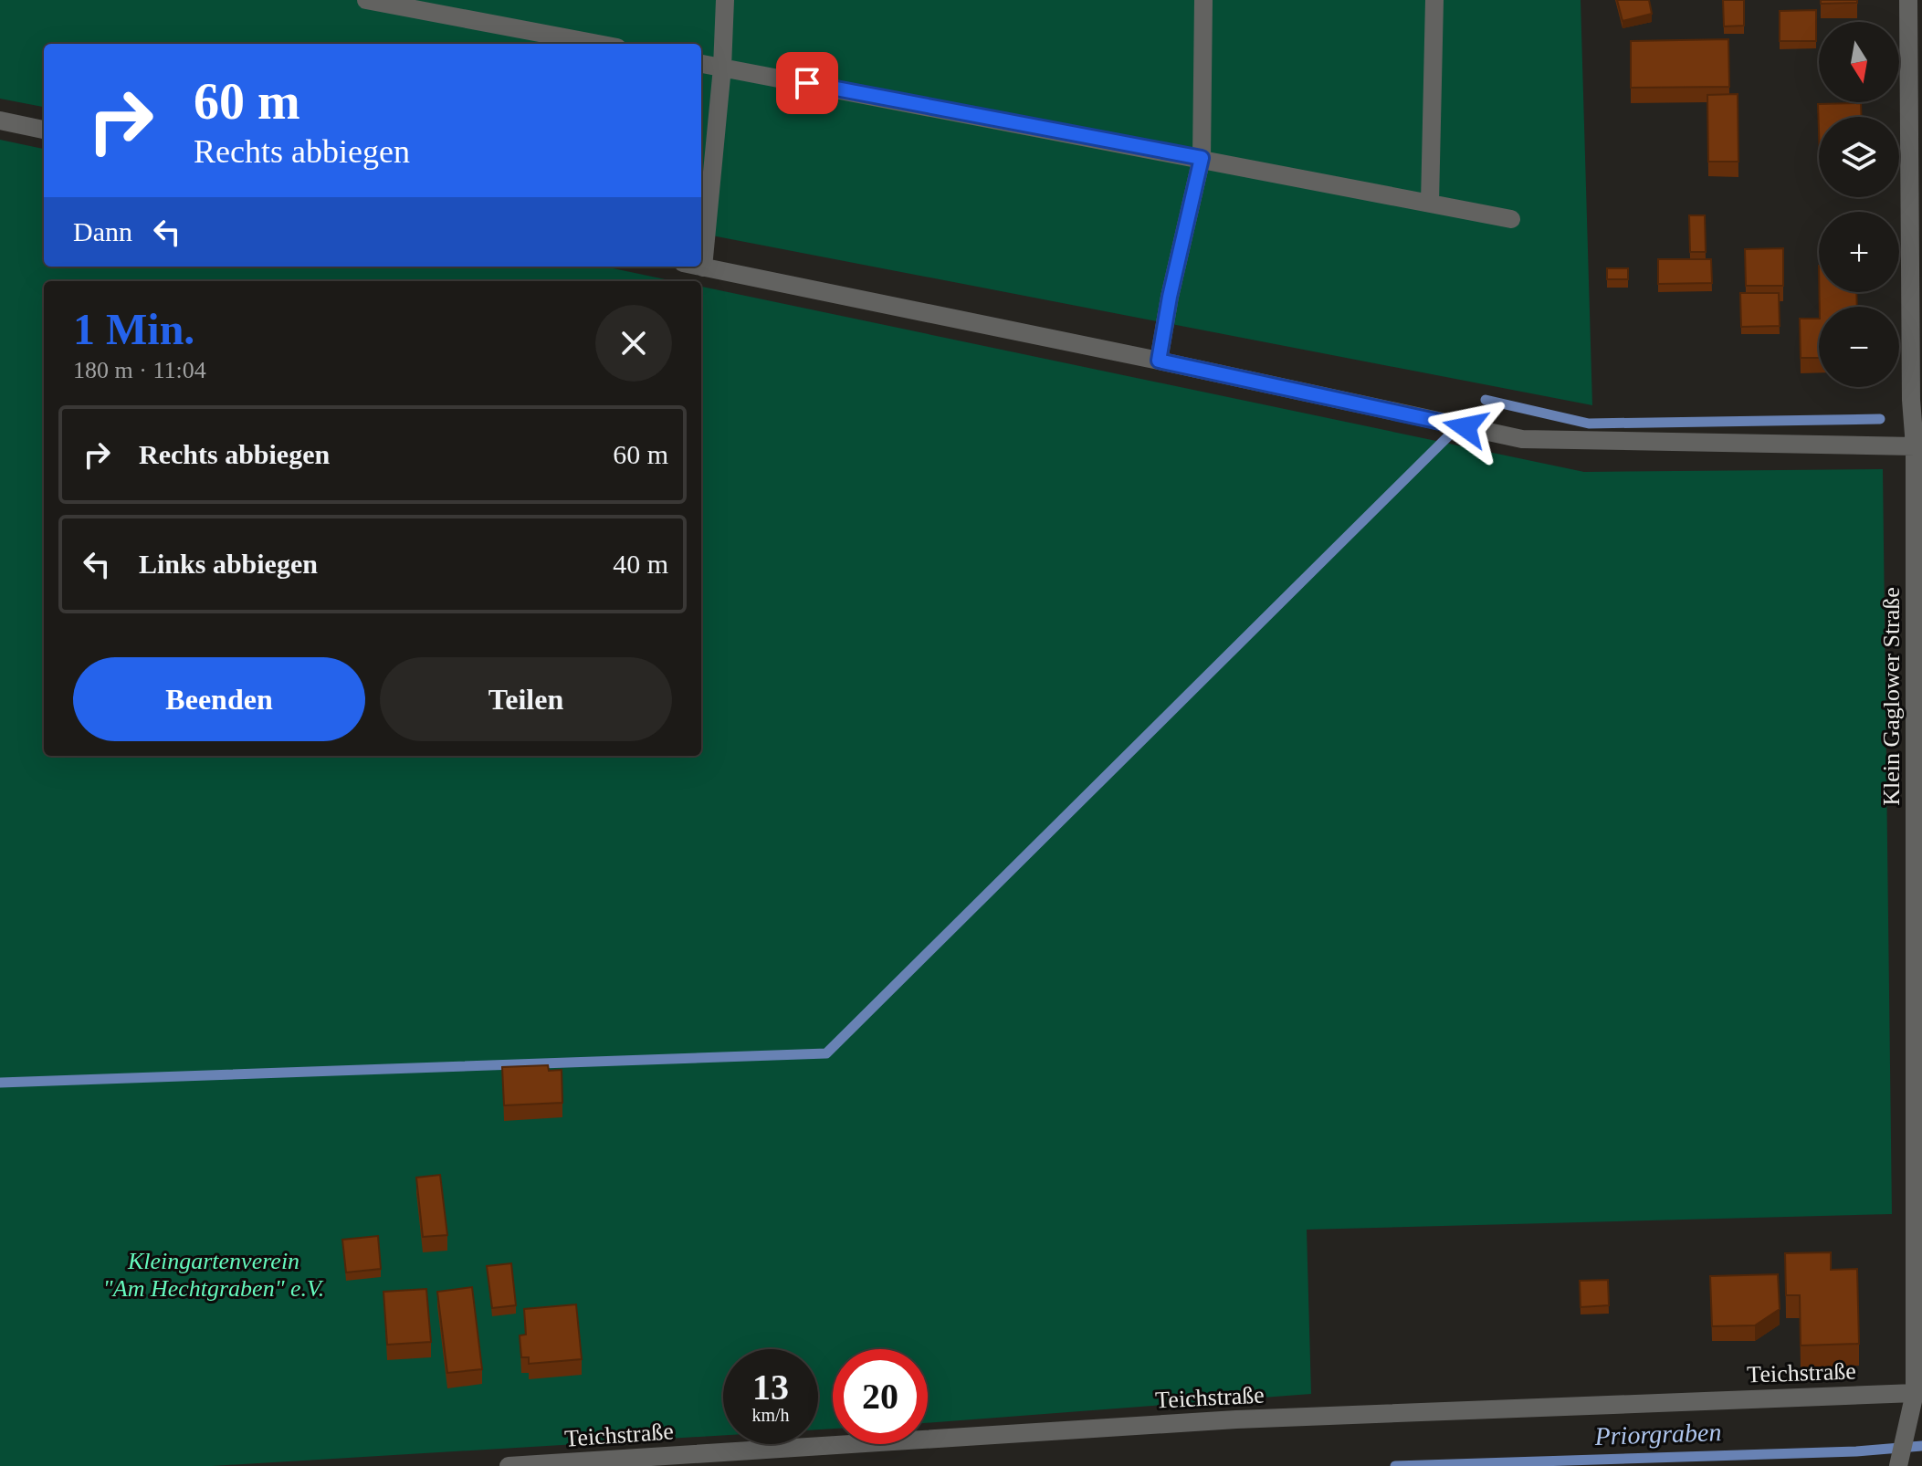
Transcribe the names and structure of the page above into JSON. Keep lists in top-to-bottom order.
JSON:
{
  "streets": {
    "street": ["Klein Gaglower Straße", "Teichstraße"]
  },
  "crossings": [
    ["Klein Gaglower Straße", "Teichstraße"]
  ],
  "water": ["Priorgraben"],
  "parks": ["Kleingartenverein \"Am Hechtgraben\" e.V."],
  "north": "bottom",
  "page": {
    "map_buttons": ["+", "−"],
    "turn": ["60 m", "Rechts abbiegen"],
    "then": "Dann",
    "heading": ["1 Min.", "180 m · 11:04"],
    "list": [
      {
        "name": "Rechts abbiegen",
        "value": "60 m"
      },
      {
        "name": "Links abbiegen",
        "value": "40 m"
      }
    ],
    "buttons": ["Beenden", "Teilen"],
    "speed": "13 km/h",
    "limit": "20"
  }
}
